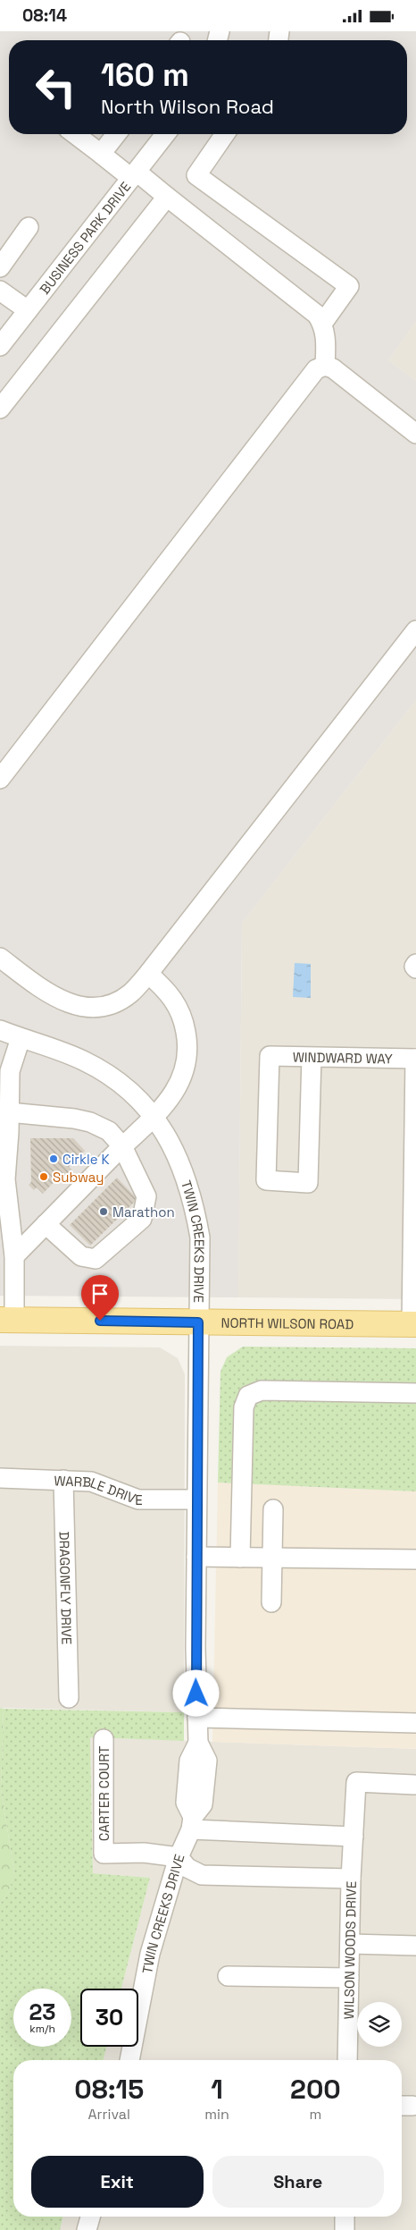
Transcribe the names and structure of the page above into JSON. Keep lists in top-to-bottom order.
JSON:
{
  "streets": {
    "main road": ["NORTH WILSON ROAD"],
    "street": [
      "BUSINESS PARK DRIVE",
      "WINDWARD WAY",
      "TWIN CREEKS DRIVE",
      "WARBLE DRIVE",
      "DRAGONFLY DRIVE",
      "CARTER COURT",
      "WILSON WOODS DRIVE"
    ]
  },
  "crossings": [
    ["TWIN CREEKS DRIVE", "NORTH WILSON ROAD"],
    ["TWIN CREEKS DRIVE", "WARBLE DRIVE"],
    ["TWIN CREEKS DRIVE", "CARTER COURT"],
    ["WARBLE DRIVE", "DRAGONFLY DRIVE"]
  ],
  "places": ["Cirkle K", "Subway", "Marathon"],
  "page": {
    "status": "08:14",
    "turn": ["160 m", "North Wilson Road"],
    "speed": "23 km/h",
    "limit": "30",
    "eta": [
      "08:15",
      "Arrival",
      "1",
      "min",
      "200",
      "m"
    ],
    "buttons": ["Exit", "Share"]
  }
}
